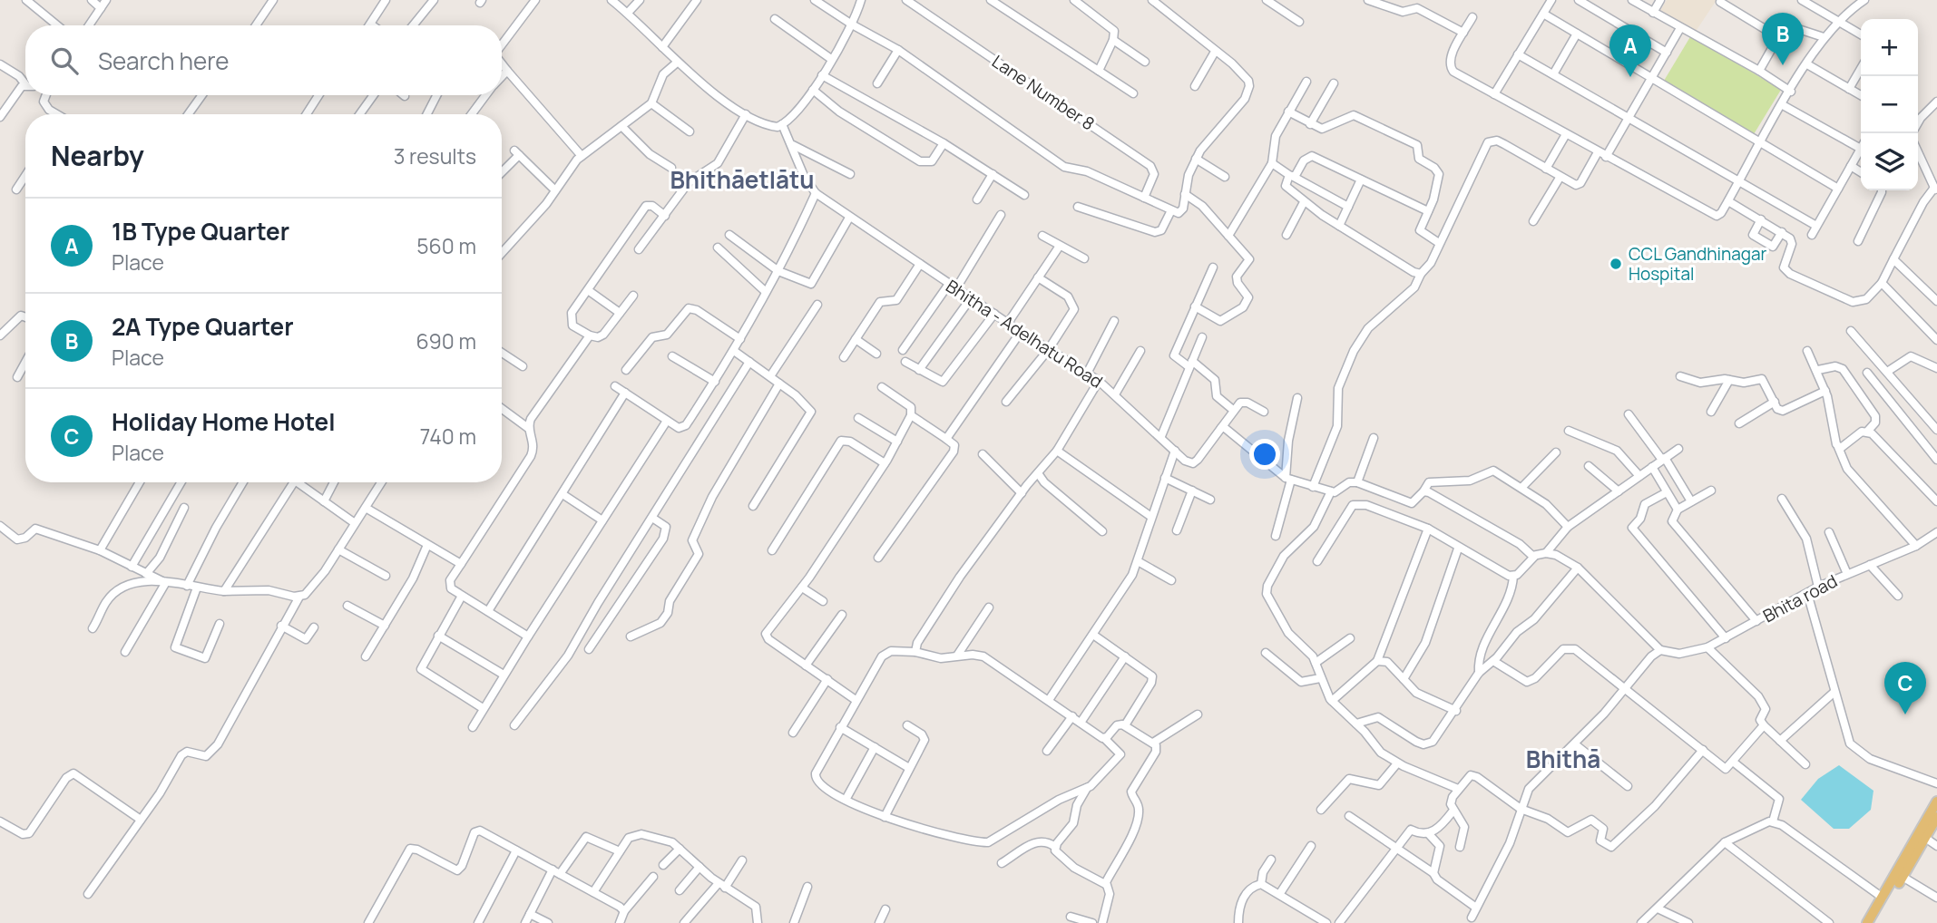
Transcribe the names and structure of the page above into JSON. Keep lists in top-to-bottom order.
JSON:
{
  "streets": {
    "street": ["Lane Number 8", "Bhitha - Adelhatu Road", "Bhita road"]
  },
  "districts": ["Bhithāetlātu", "Bhithā"],
  "places": ["CCL Gandhinagar Hospital"],
  "page": {
    "pins": ["B", "A", "C"],
    "map_buttons": ["+", "−"],
    "search": "Search here",
    "heading": ["Nearby", "3 results"],
    "list": [
      {
        "mark": "A",
        "name": "1B Type Quarter",
        "note": "Place",
        "value": "560 m"
      },
      {
        "mark": "B",
        "name": "2A Type Quarter",
        "note": "Place",
        "value": "690 m"
      },
      {
        "mark": "C",
        "name": "Holiday Home Hotel",
        "note": "Place",
        "value": "740 m"
      }
    ]
  }
}
